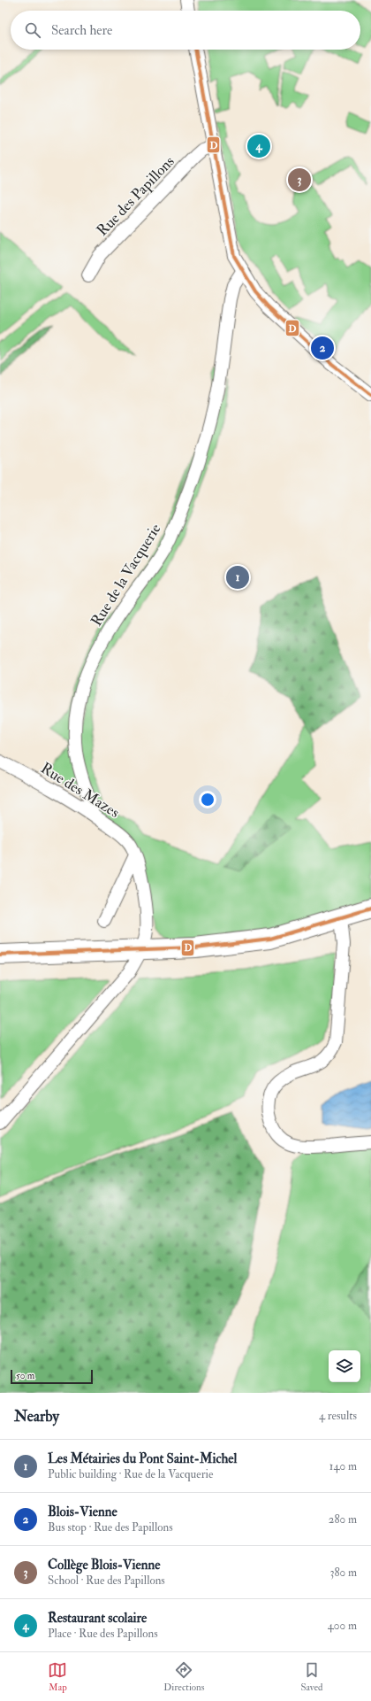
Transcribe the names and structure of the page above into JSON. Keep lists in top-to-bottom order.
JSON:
{
  "streets": {
    "street": ["Rue des Papillons", "Rue de la Vacquerie", "Rue des Mazes"]
  },
  "crossings": [
    ["Rue de la Vacquerie", "Rue des Mazes"]
  ],
  "lines": ["transit line D"],
  "scale_bar": "50 m",
  "page": {
    "search": "Search here",
    "pins": [
      "4",
      "3",
      "2",
      "1"
    ],
    "scale": "50 m",
    "heading": ["Nearby", "4 results"],
    "list": [
      {
        "mark": "1",
        "name": "Les Métairies du Pont Saint-Michel",
        "note": "Public building · Rue de la Vacquerie",
        "value": "140 m"
      },
      {
        "mark": "2",
        "name": "Blois-Vienne",
        "note": "Bus stop · Rue des Papillons",
        "value": "280 m"
      },
      {
        "mark": "3",
        "name": "Collège Blois-Vienne",
        "note": "School · Rue des Papillons",
        "value": "380 m"
      },
      {
        "mark": "4",
        "name": "Restaurant scolaire",
        "note": "Place · Rue des Papillons",
        "value": "400 m"
      }
    ],
    "nav": ["Map", "Directions", "Saved"]
  }
}
